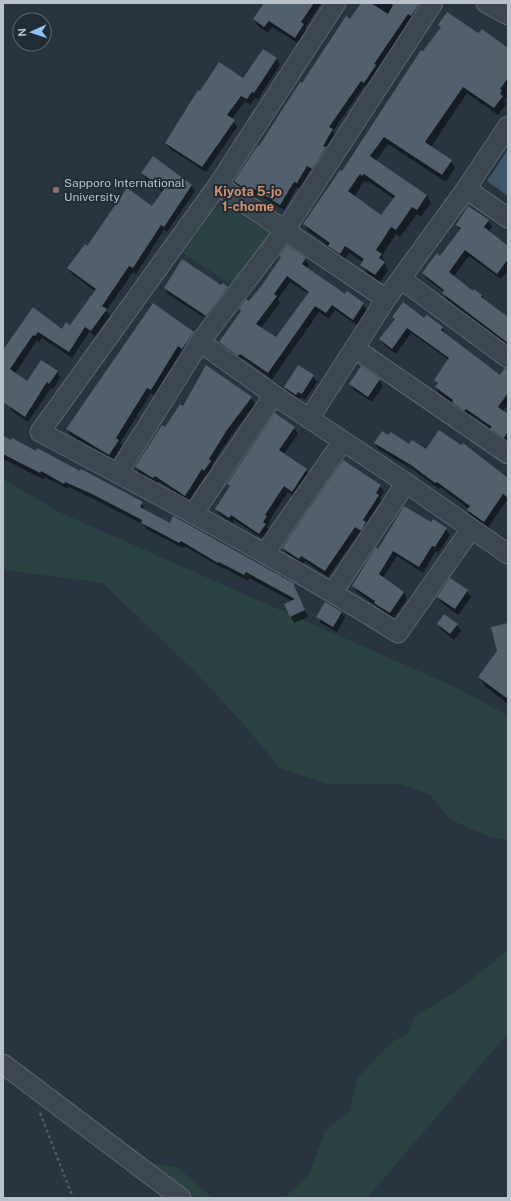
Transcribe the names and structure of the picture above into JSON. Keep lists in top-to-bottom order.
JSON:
{
  "districts": ["Kiyota 5-jo 1-chome"],
  "places": ["Sapporo International University"],
  "north": "left"
}
